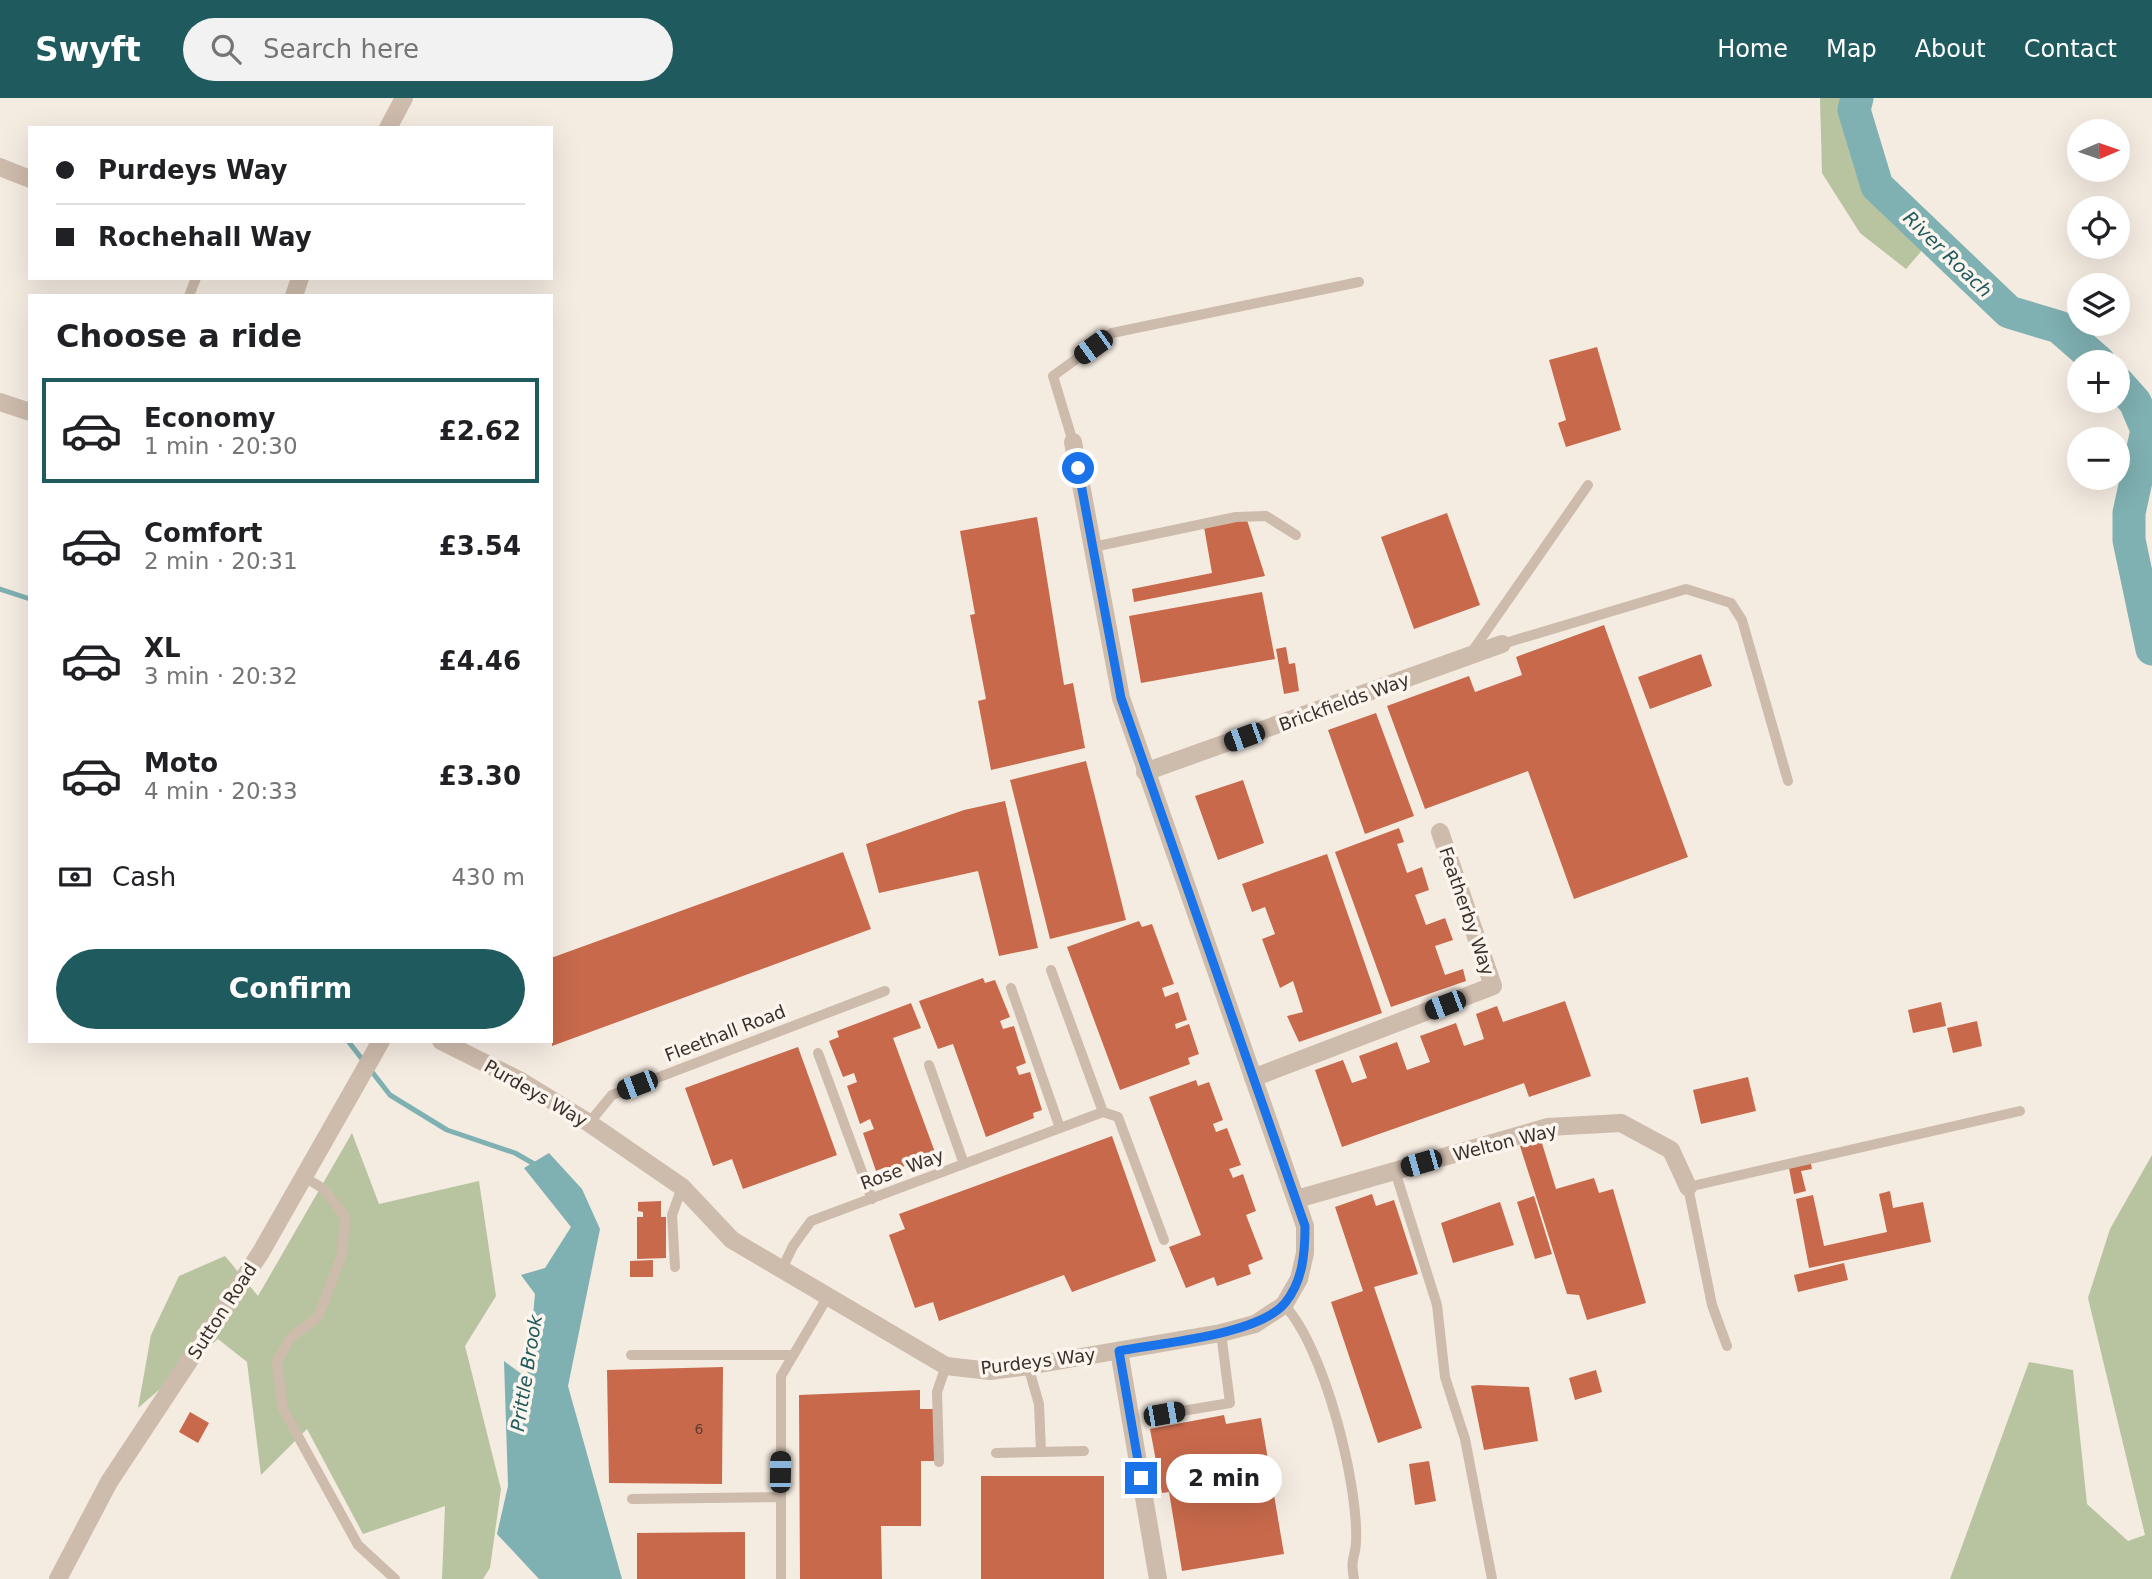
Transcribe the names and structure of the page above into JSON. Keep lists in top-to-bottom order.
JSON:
{
  "streets": {
    "street": [
      "Brickfields Way",
      "Featherby Way",
      "Purdeys Way",
      "Welton Way",
      "Sutton Road"
    ],
    "lane": ["Fleethall Road", "Rose Way"]
  },
  "crossings": [
    ["Fleethall Road", "Purdeys Way"],
    ["Purdeys Way", "Rose Way"]
  ],
  "water": ["River Roach", "Prittle Brook"],
  "house_numbers": ["6"],
  "north": "right",
  "page": {
    "header": "Swyft",
    "search": "Search here",
    "nav": [
      "Home",
      "Map",
      "About",
      "Contact"
    ],
    "map_buttons": ["+", "−"],
    "banner": ["Purdeys Way", "Rochehall Way"],
    "heading": "Choose a ride",
    "list": [
      {
        "name": "Economy",
        "note": "1 min · 20:30",
        "value": "£2.62"
      },
      {
        "name": "Comfort",
        "note": "2 min · 20:31",
        "value": "£3.54"
      },
      {
        "name": "XL",
        "note": "3 min · 20:32",
        "value": "£4.46"
      },
      {
        "name": "Moto",
        "note": "4 min · 20:33",
        "value": "£3.30"
      }
    ],
    "pay": ["Cash", "430 m"],
    "buttons": "Confirm",
    "bubble": "2 min"
  }
}
